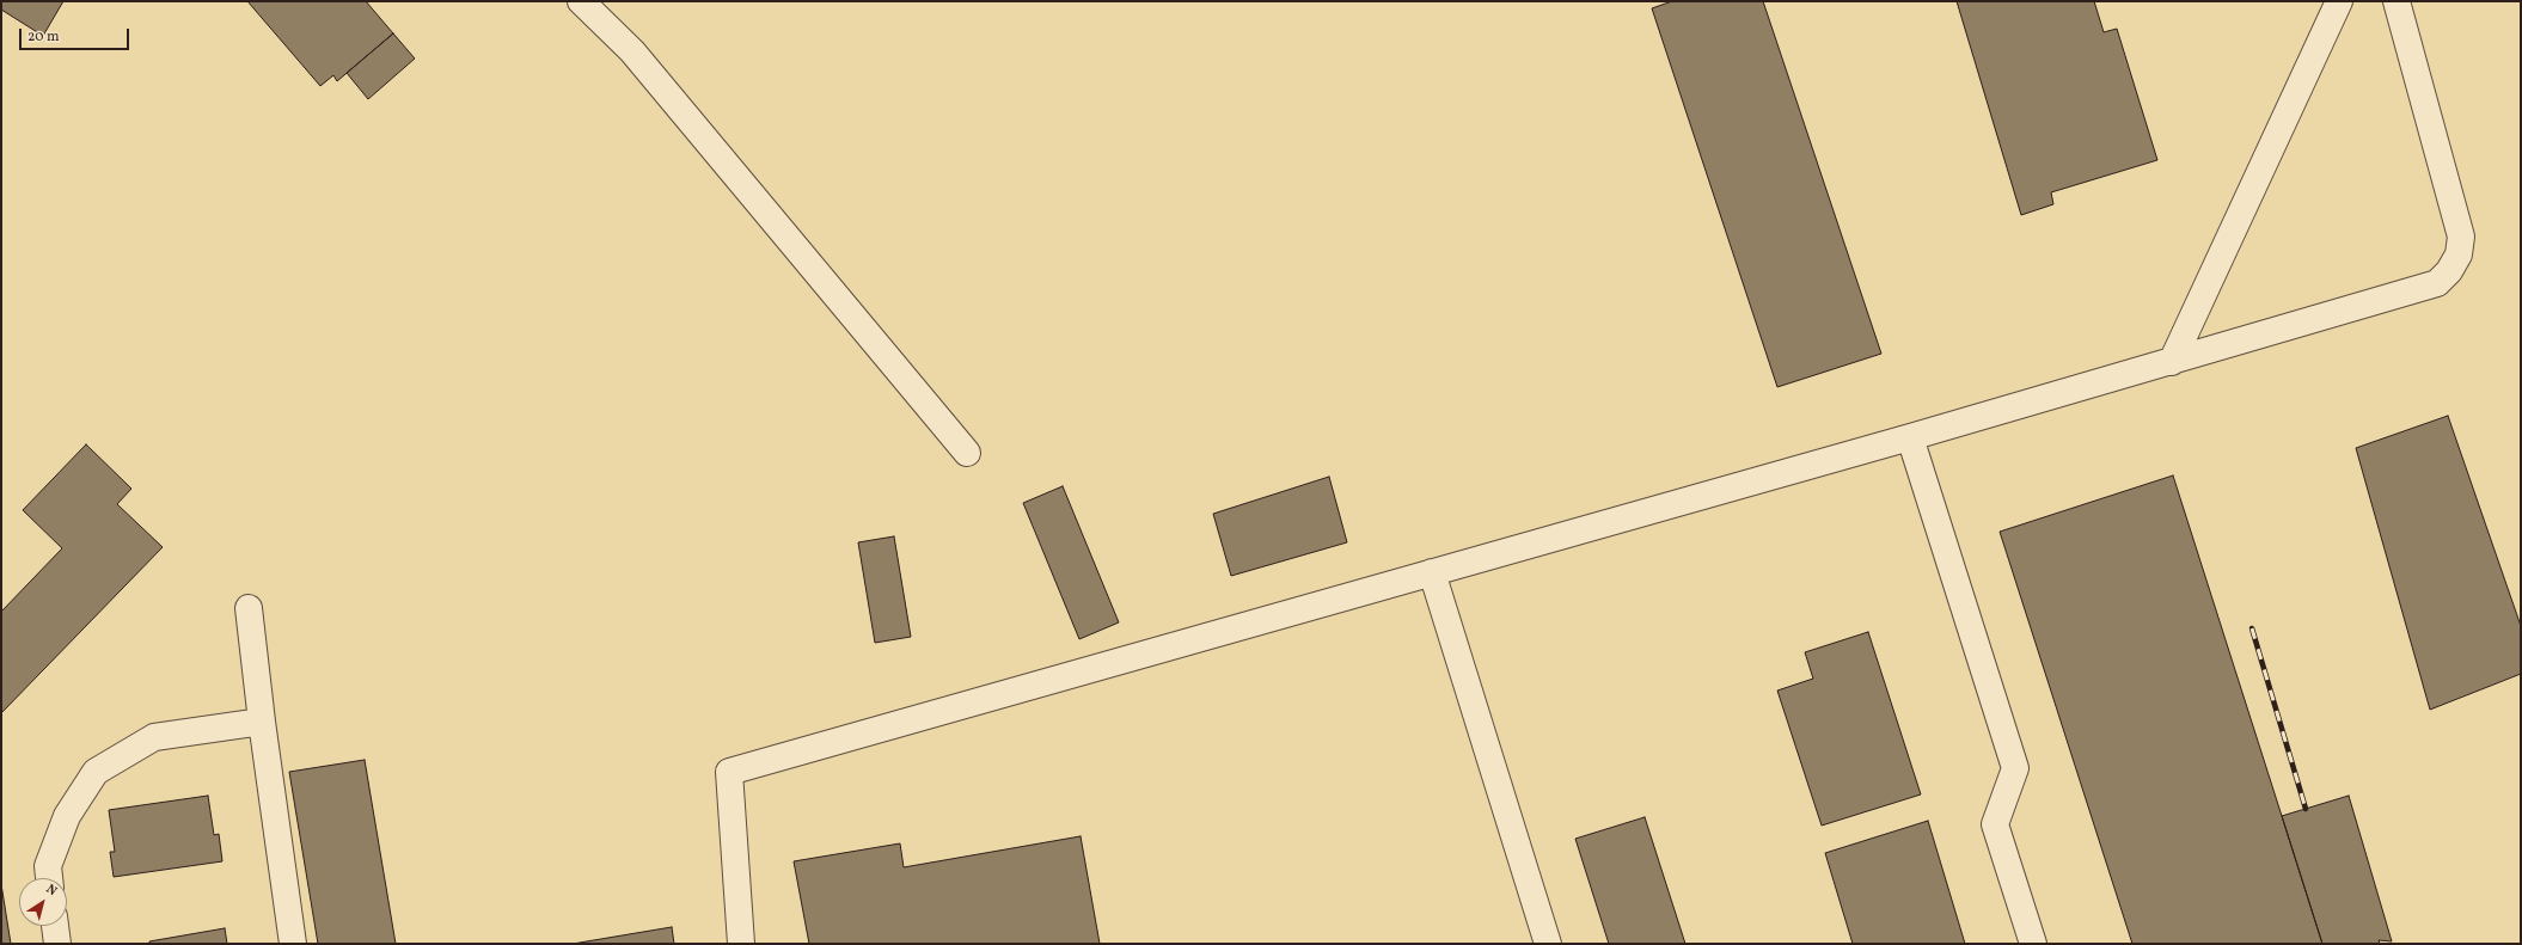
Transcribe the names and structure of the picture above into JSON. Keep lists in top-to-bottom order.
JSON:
{
  "scale_bar": "20 m",
  "north": "top right"
}
